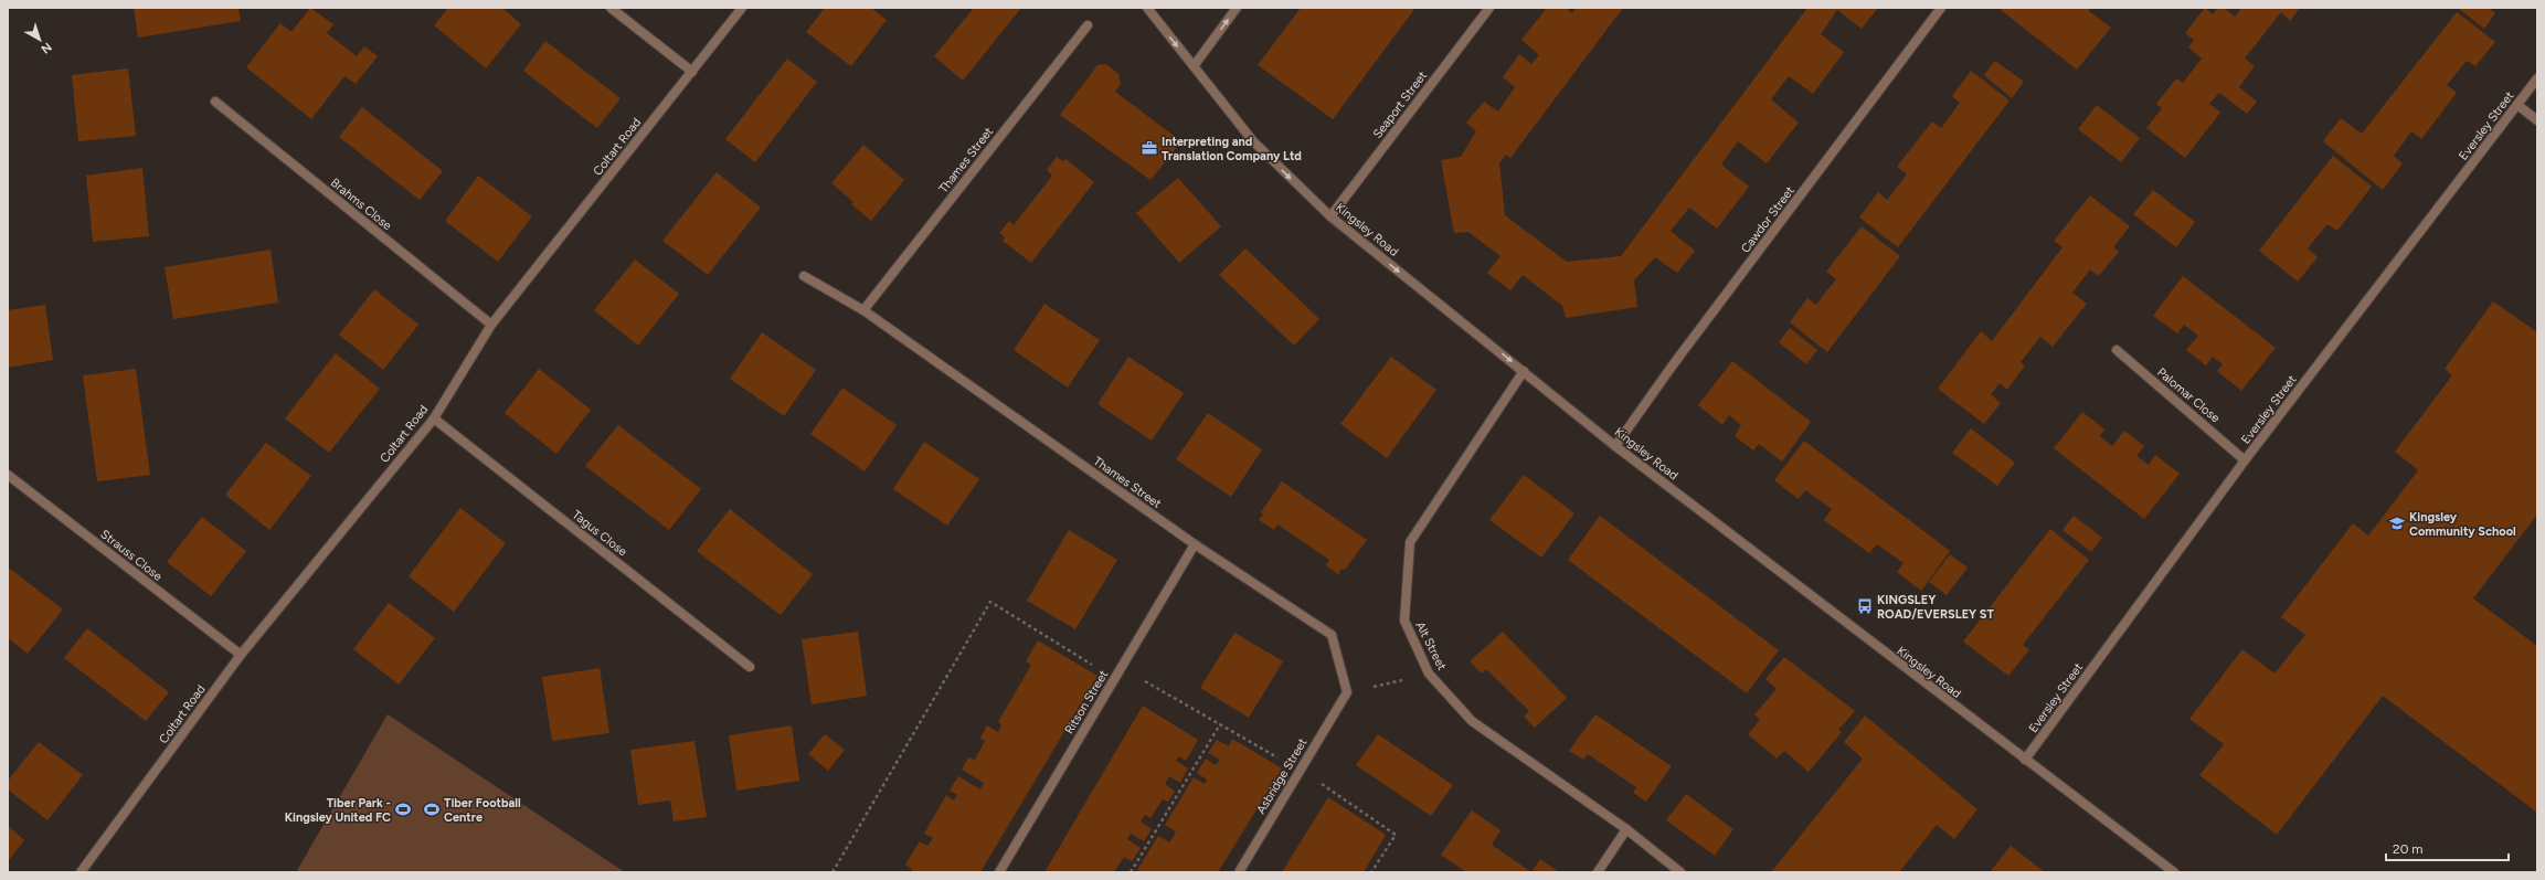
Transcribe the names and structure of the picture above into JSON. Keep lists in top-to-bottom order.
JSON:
{
  "streets": {
    "street": [
      "Seaport Street",
      "Eversley Street",
      "Coltart Road",
      "Thames Street",
      "Brahms Close",
      "Cawdor Street",
      "Kingsley Road",
      "Palomar Close",
      "Tagus Close",
      "Strauss Close",
      "Alt Street",
      "Ritson Street",
      "Asbridge Street"
    ]
  },
  "crossings": [
    ["Seaport Street", "Kingsley Road"],
    ["Eversley Street", "Kingsley Road"],
    ["Eversley Street", "Palomar Close"],
    ["Coltart Road", "Brahms Close"],
    ["Coltart Road", "Tagus Close"],
    ["Coltart Road", "Strauss Close"],
    ["Thames Street", "Ritson Street"],
    ["Thames Street", "Asbridge Street"],
    ["Cawdor Street", "Kingsley Road"],
    ["Kingsley Road", "Alt Street"]
  ],
  "one_way": ["Kingsley Road"],
  "places": {
    "office": ["Interpreting and Translation Company Ltd"],
    "school or university": ["Kingsley Community School"],
    "bus stop": ["KINGSLEY ROAD/EVERSLEY ST"],
    "sports": ["Tiber Park - Kingsley United FC", "Tiber Football Centre"]
  },
  "scale_bar": "20 m",
  "north": "bottom right"
}
